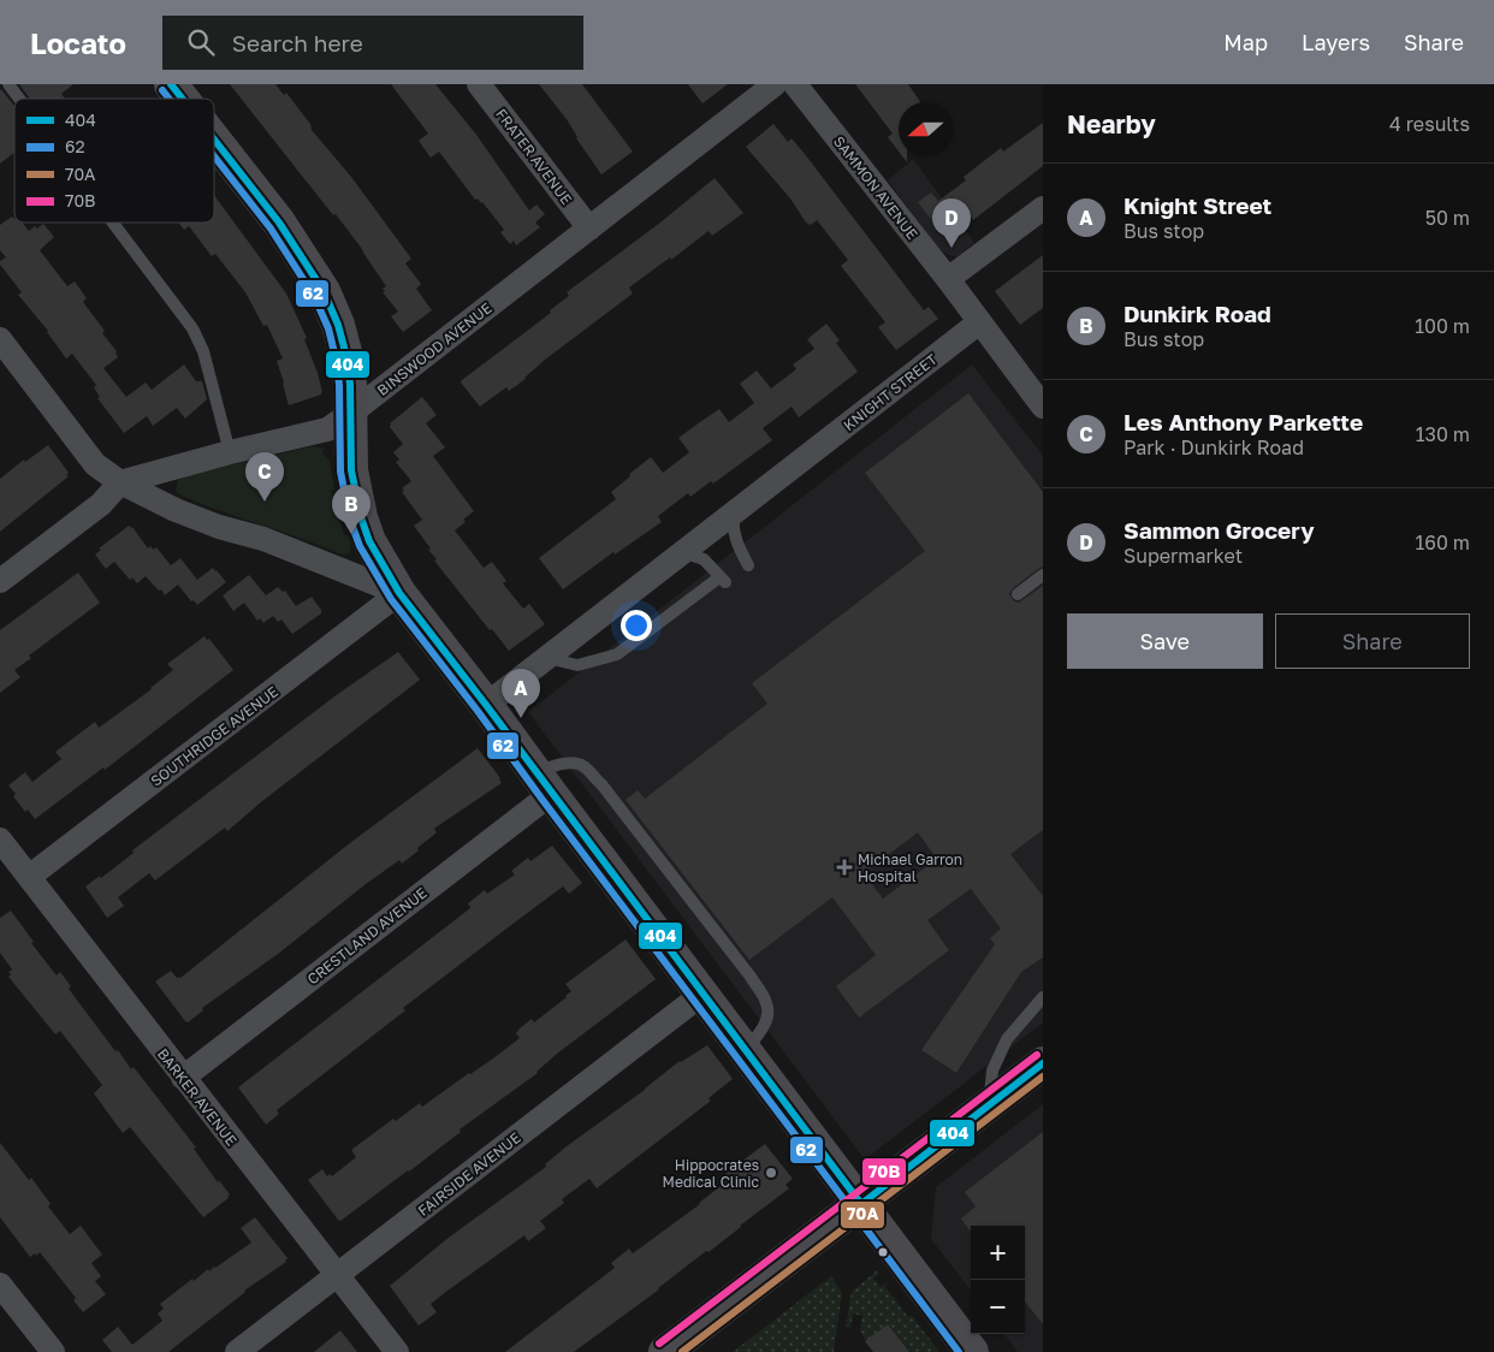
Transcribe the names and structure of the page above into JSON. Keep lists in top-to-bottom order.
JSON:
{
  "streets": {
    "street": [
      "FRATER AVENUE",
      "SAMMON AVENUE",
      "BINSWOOD AVENUE",
      "KNIGHT STREET",
      "SOUTHRIDGE AVENUE",
      "CRESTLAND AVENUE",
      "BARKER AVENUE",
      "FAIRSIDE AVENUE"
    ]
  },
  "crossings": [
    ["FRATER AVENUE", "BINSWOOD AVENUE"],
    ["SAMMON AVENUE", "KNIGHT STREET"],
    ["SOUTHRIDGE AVENUE", "BARKER AVENUE"],
    ["CRESTLAND AVENUE", "BARKER AVENUE"],
    ["BARKER AVENUE", "FAIRSIDE AVENUE"]
  ],
  "places": {
    "health": ["Michael Garron Hospital"],
    "other": ["Hippocrates Medical Clinic"]
  },
  "lines": [
    "transit line 404",
    "transit line 62",
    "transit line 70B",
    "transit line 70A"
  ],
  "legend": [
    "404",
    "62",
    "70A",
    "70B"
  ],
  "north": "left",
  "page": {
    "header": "Locato",
    "search": "Search here",
    "nav": ["Map", "Layers", "Share"],
    "heading": ["Nearby", "4 results"],
    "list": [
      {
        "mark": "A",
        "name": "Knight Street",
        "note": "Bus stop",
        "value": "50 m"
      },
      {
        "mark": "B",
        "name": "Dunkirk Road",
        "note": "Bus stop",
        "value": "100 m"
      },
      {
        "mark": "C",
        "name": "Les Anthony Parkette",
        "note": "Park · Dunkirk Road",
        "value": "130 m"
      },
      {
        "mark": "D",
        "name": "Sammon Grocery",
        "note": "Supermarket",
        "value": "160 m"
      }
    ],
    "pins": [
      "D",
      "C",
      "B",
      "A"
    ],
    "buttons": ["Save", "Share"],
    "map_buttons": ["+", "−"]
  }
}
